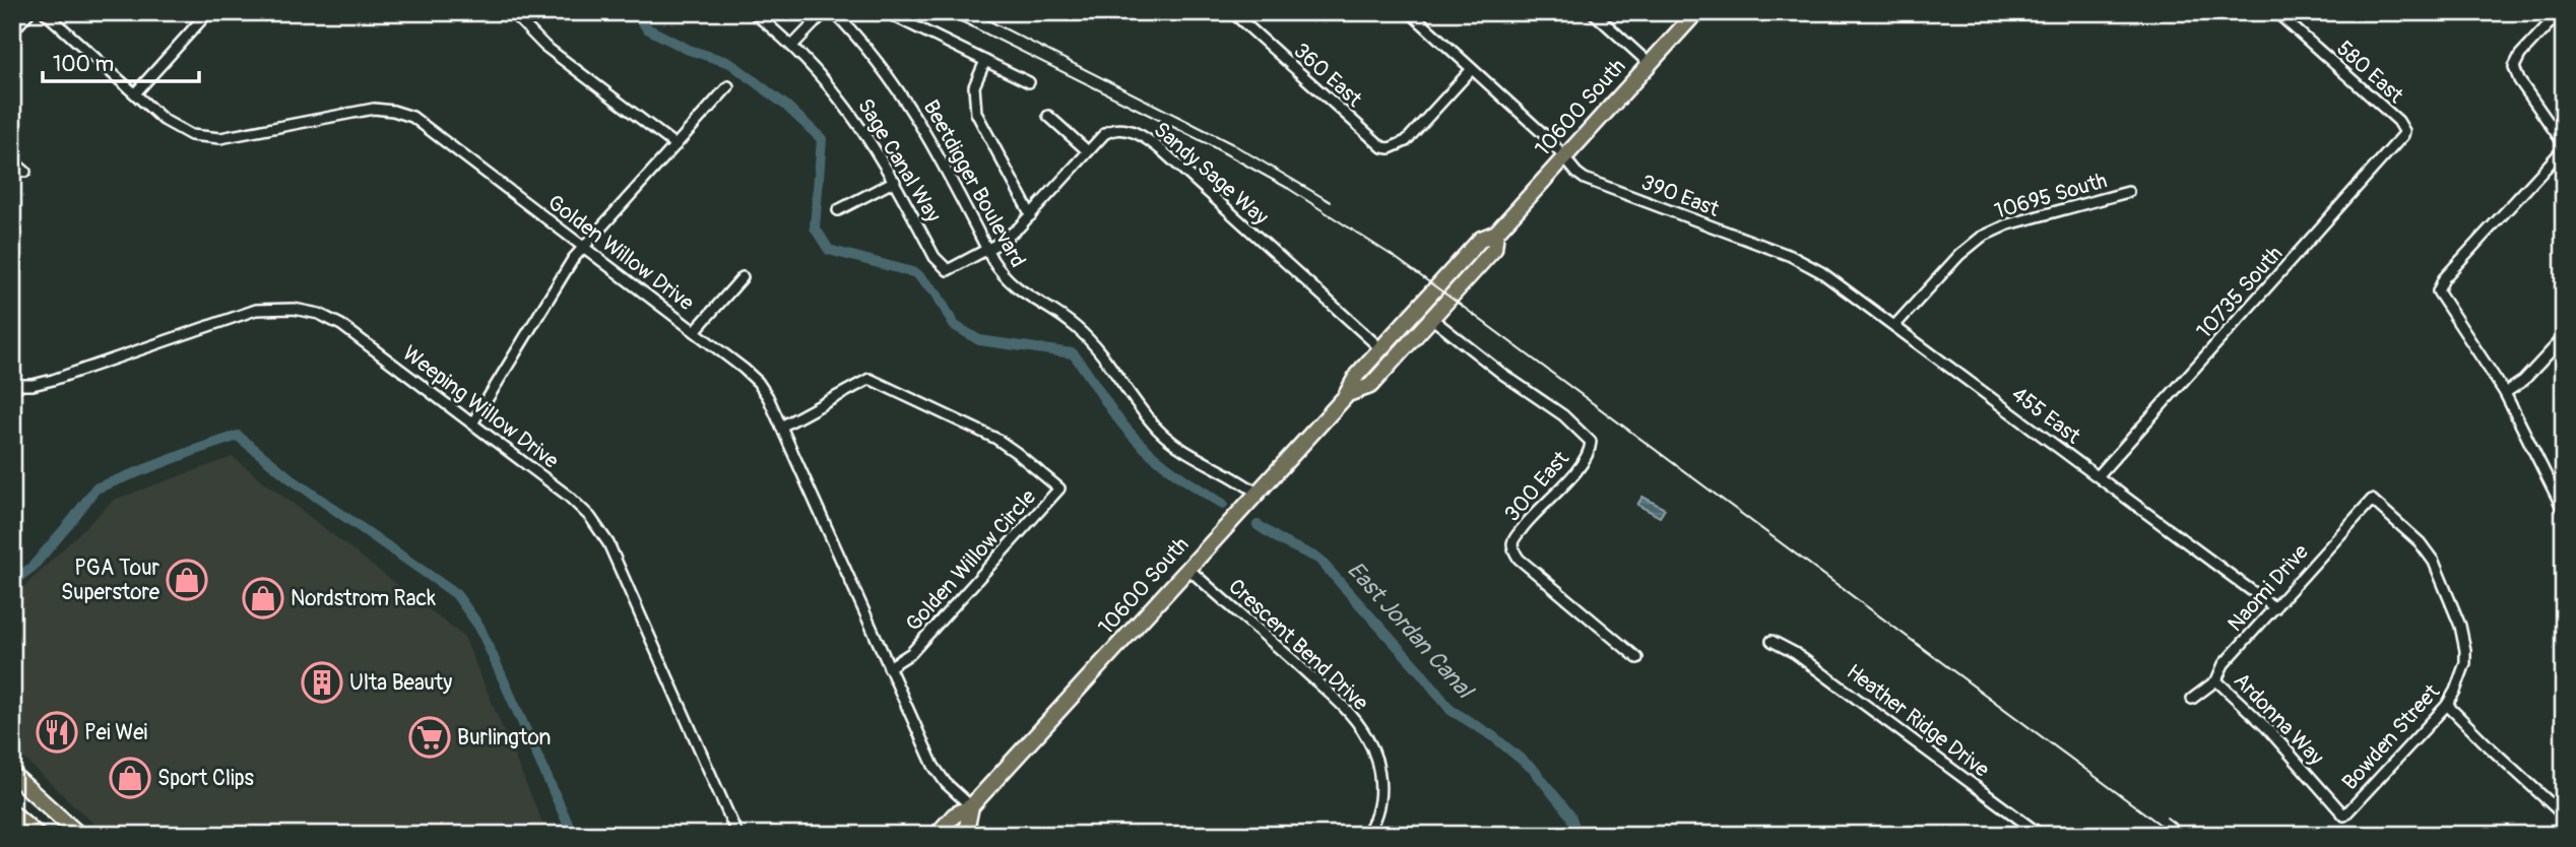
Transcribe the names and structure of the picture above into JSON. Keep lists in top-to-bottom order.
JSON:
{
  "streets": {
    "main road": ["10600 South"],
    "street": [
      "580 East",
      "360 East",
      "Sage Canal Way",
      "Sandy Sage Way",
      "Beetdigger Boulevard",
      "390 East",
      "10695 South",
      "Golden Willow Drive",
      "10735 South",
      "Weeping Willow Drive",
      "455 East",
      "300 East",
      "Golden Willow Circle",
      "Naomi Drive",
      "Crescent Bend Drive",
      "Ardonna Way",
      "Heather Ridge Drive",
      "Bowden Street"
    ]
  },
  "crossings": [
    ["580 East", "10735 South"],
    ["360 East", "390 East"],
    ["10600 South", "Sandy Sage Way"],
    ["10600 South", "Beetdigger Boulevard"],
    ["10600 South", "390 East"],
    ["10600 South", "Golden Willow Drive"],
    ["10600 South", "300 East"],
    ["10600 South", "Crescent Bend Drive"],
    ["Sage Canal Way", "Sandy Sage Way"],
    ["Sandy Sage Way", "Beetdigger Boulevard"],
    ["390 East", "455 East"],
    ["10695 South", "455 East"],
    ["Golden Willow Drive", "Golden Willow Circle"],
    ["10735 South", "455 East"],
    ["455 East", "Naomi Drive"],
    ["Naomi Drive", "Ardonna Way"],
    ["Naomi Drive", "Bowden Street"],
    ["Ardonna Way", "Bowden Street"]
  ],
  "water": ["East Jordan Canal"],
  "places": {
    "shop": ["PGA Tour Superstore", "Nordstrom Rack", "Sport Clips"],
    "building": ["Ulta Beauty"],
    "restaurant": ["Pei Wei"],
    "supermarket": ["Burlington"]
  },
  "scale_bar": "100 m"
}
